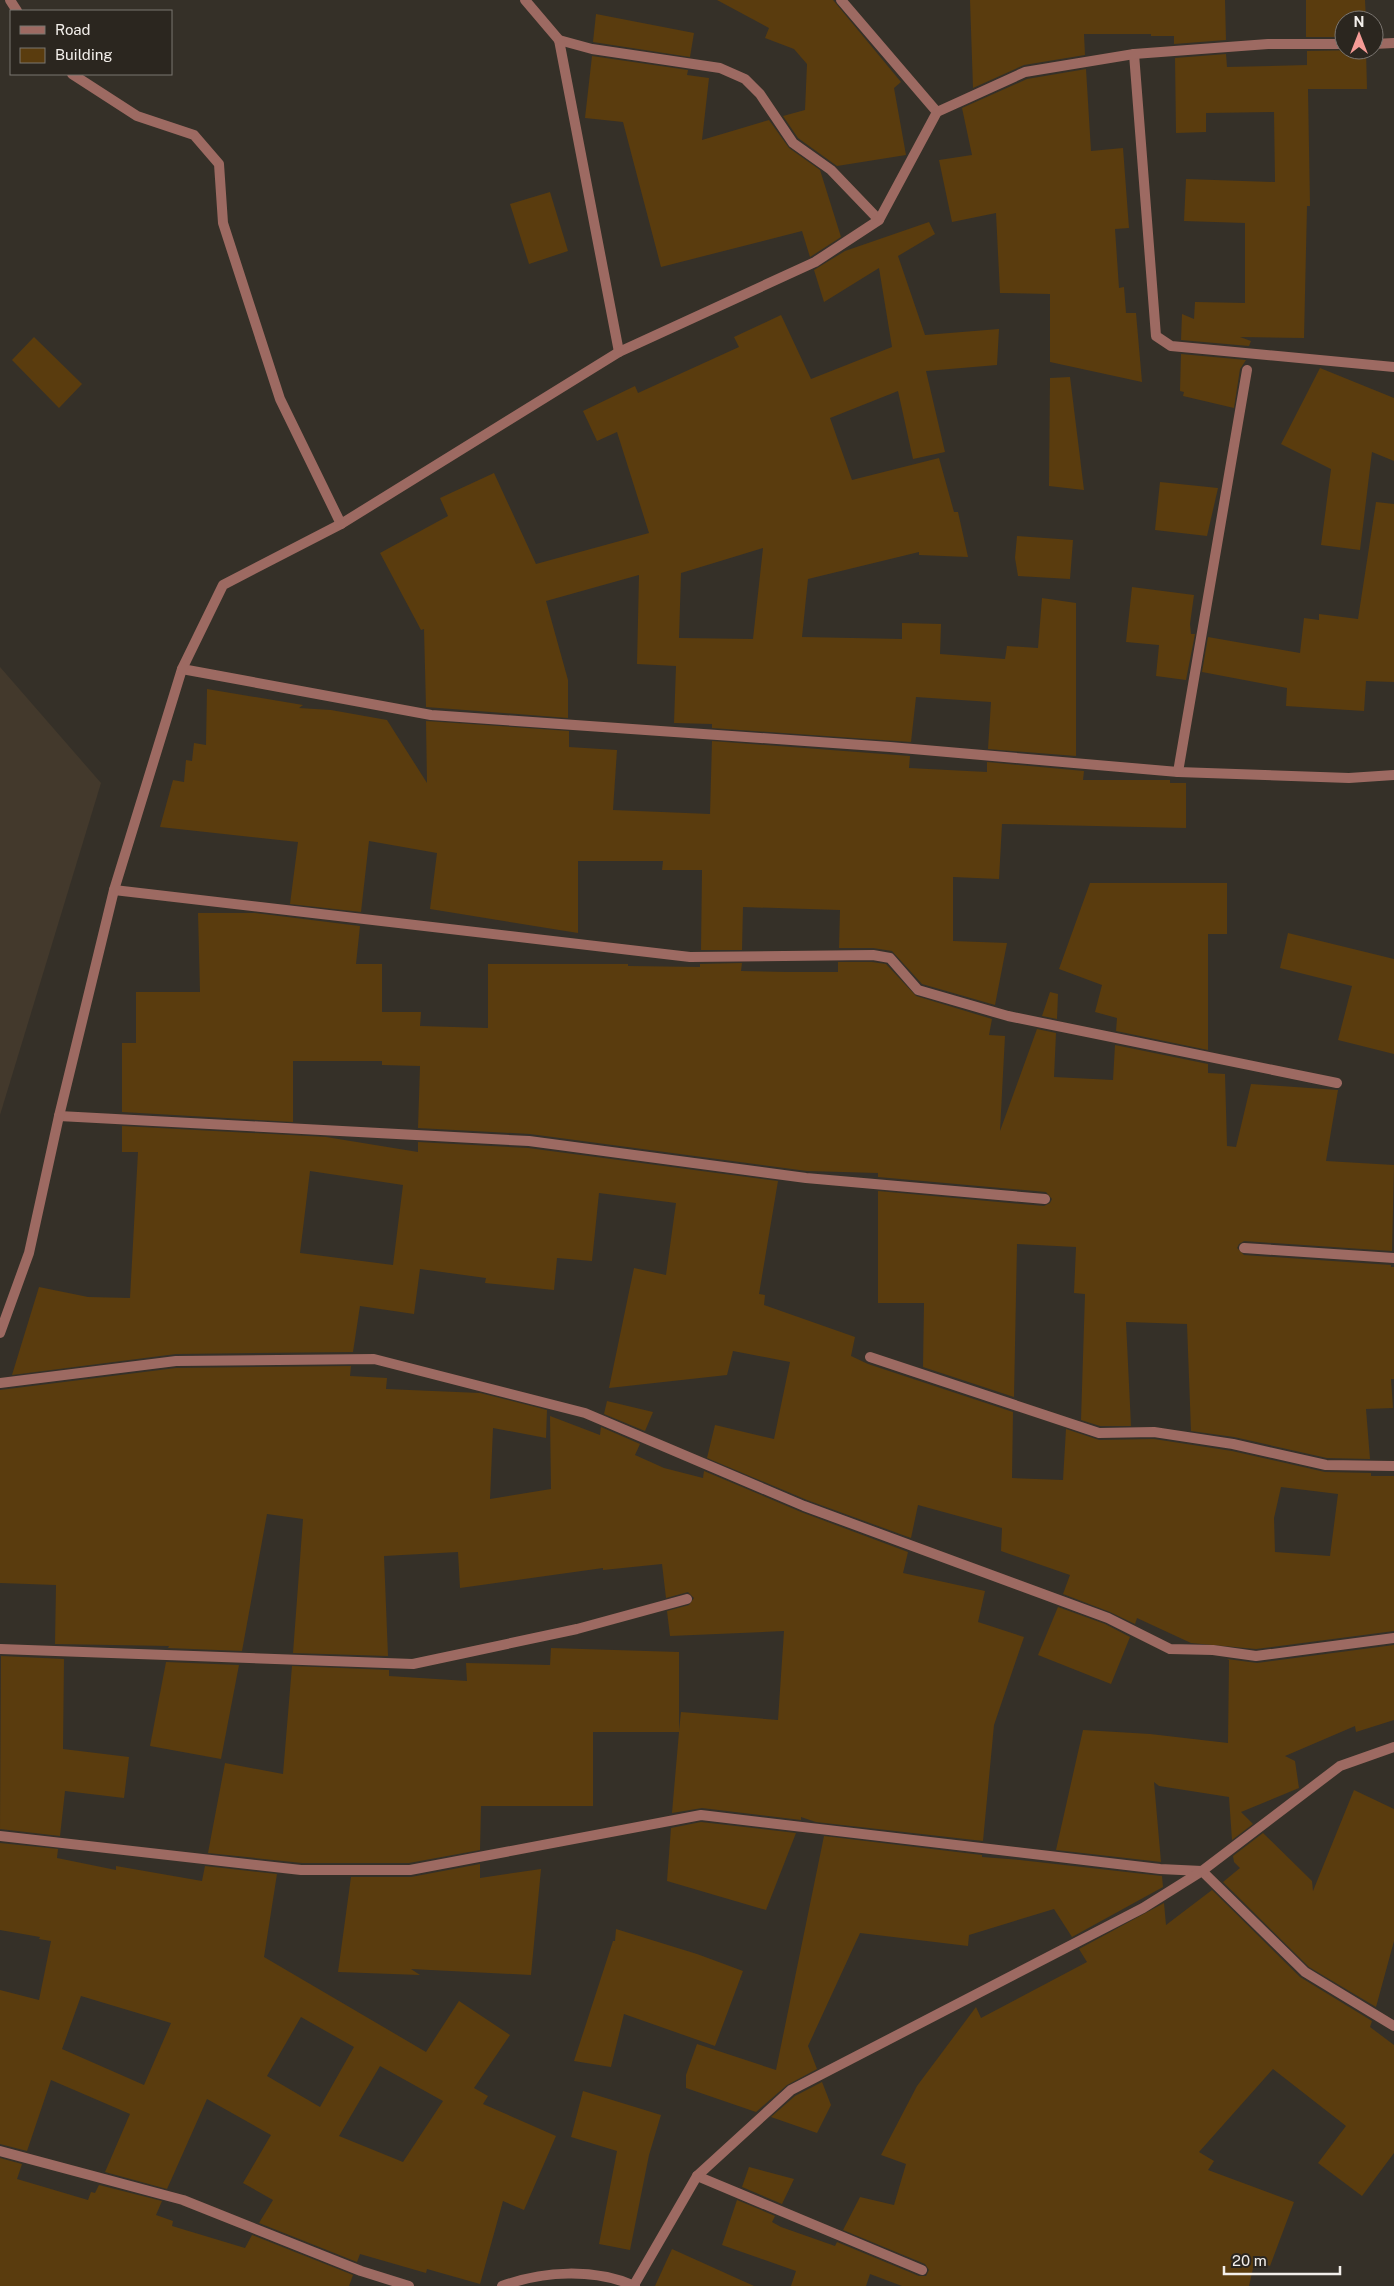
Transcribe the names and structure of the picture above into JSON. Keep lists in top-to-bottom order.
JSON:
{
  "legend": ["Road", "Building"],
  "scale_bar": "20 m",
  "north": "top"
}
